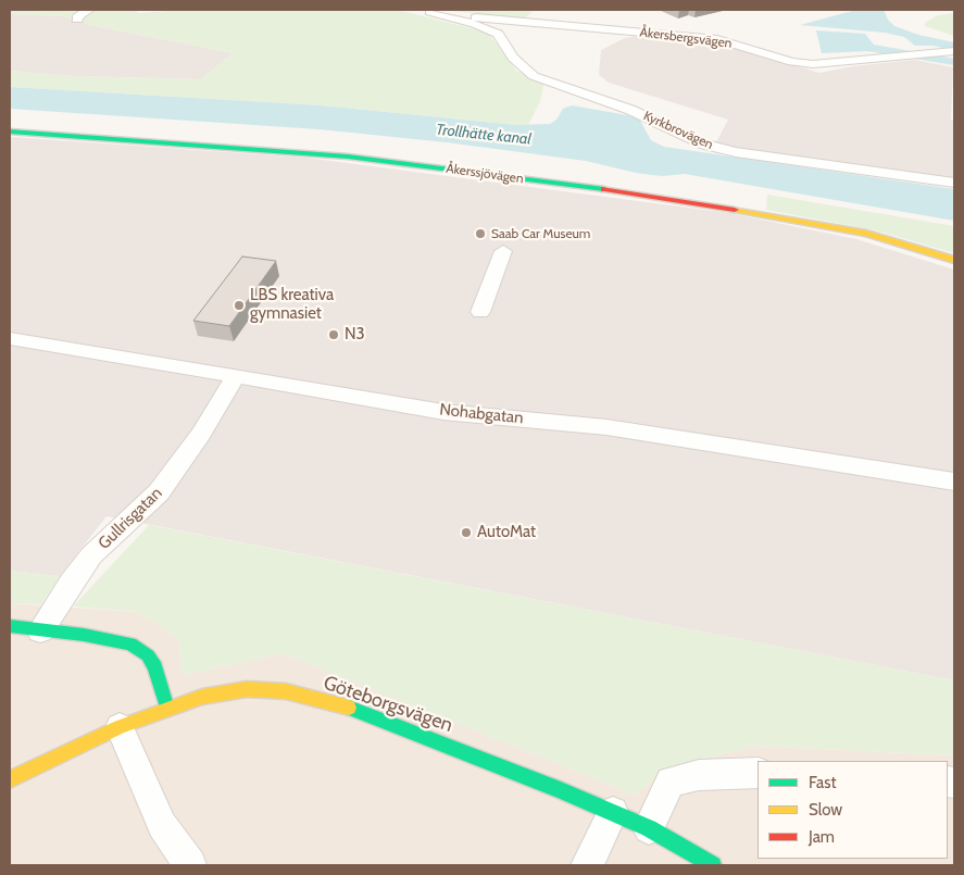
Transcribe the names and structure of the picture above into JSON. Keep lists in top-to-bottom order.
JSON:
{
  "streets": {
    "street": [
      "Åkersbergsvägen",
      "Kyrkbrovägen",
      "Åkerssjövägen",
      "Nohabgatan",
      "Gullrisgatan",
      "Göteborgsvägen"
    ]
  },
  "crossings": [
    ["Åkersbergsvägen", "Kyrkbrovägen"],
    ["Nohabgatan", "Gullrisgatan"]
  ],
  "water": ["Trollhätte kanal"],
  "places": [
    "Saab Car Museum",
    "LBS kreativa gymnasiet",
    "N3",
    "AutoMat"
  ],
  "legend": ["Fast", "Slow", "Jam"]
}
